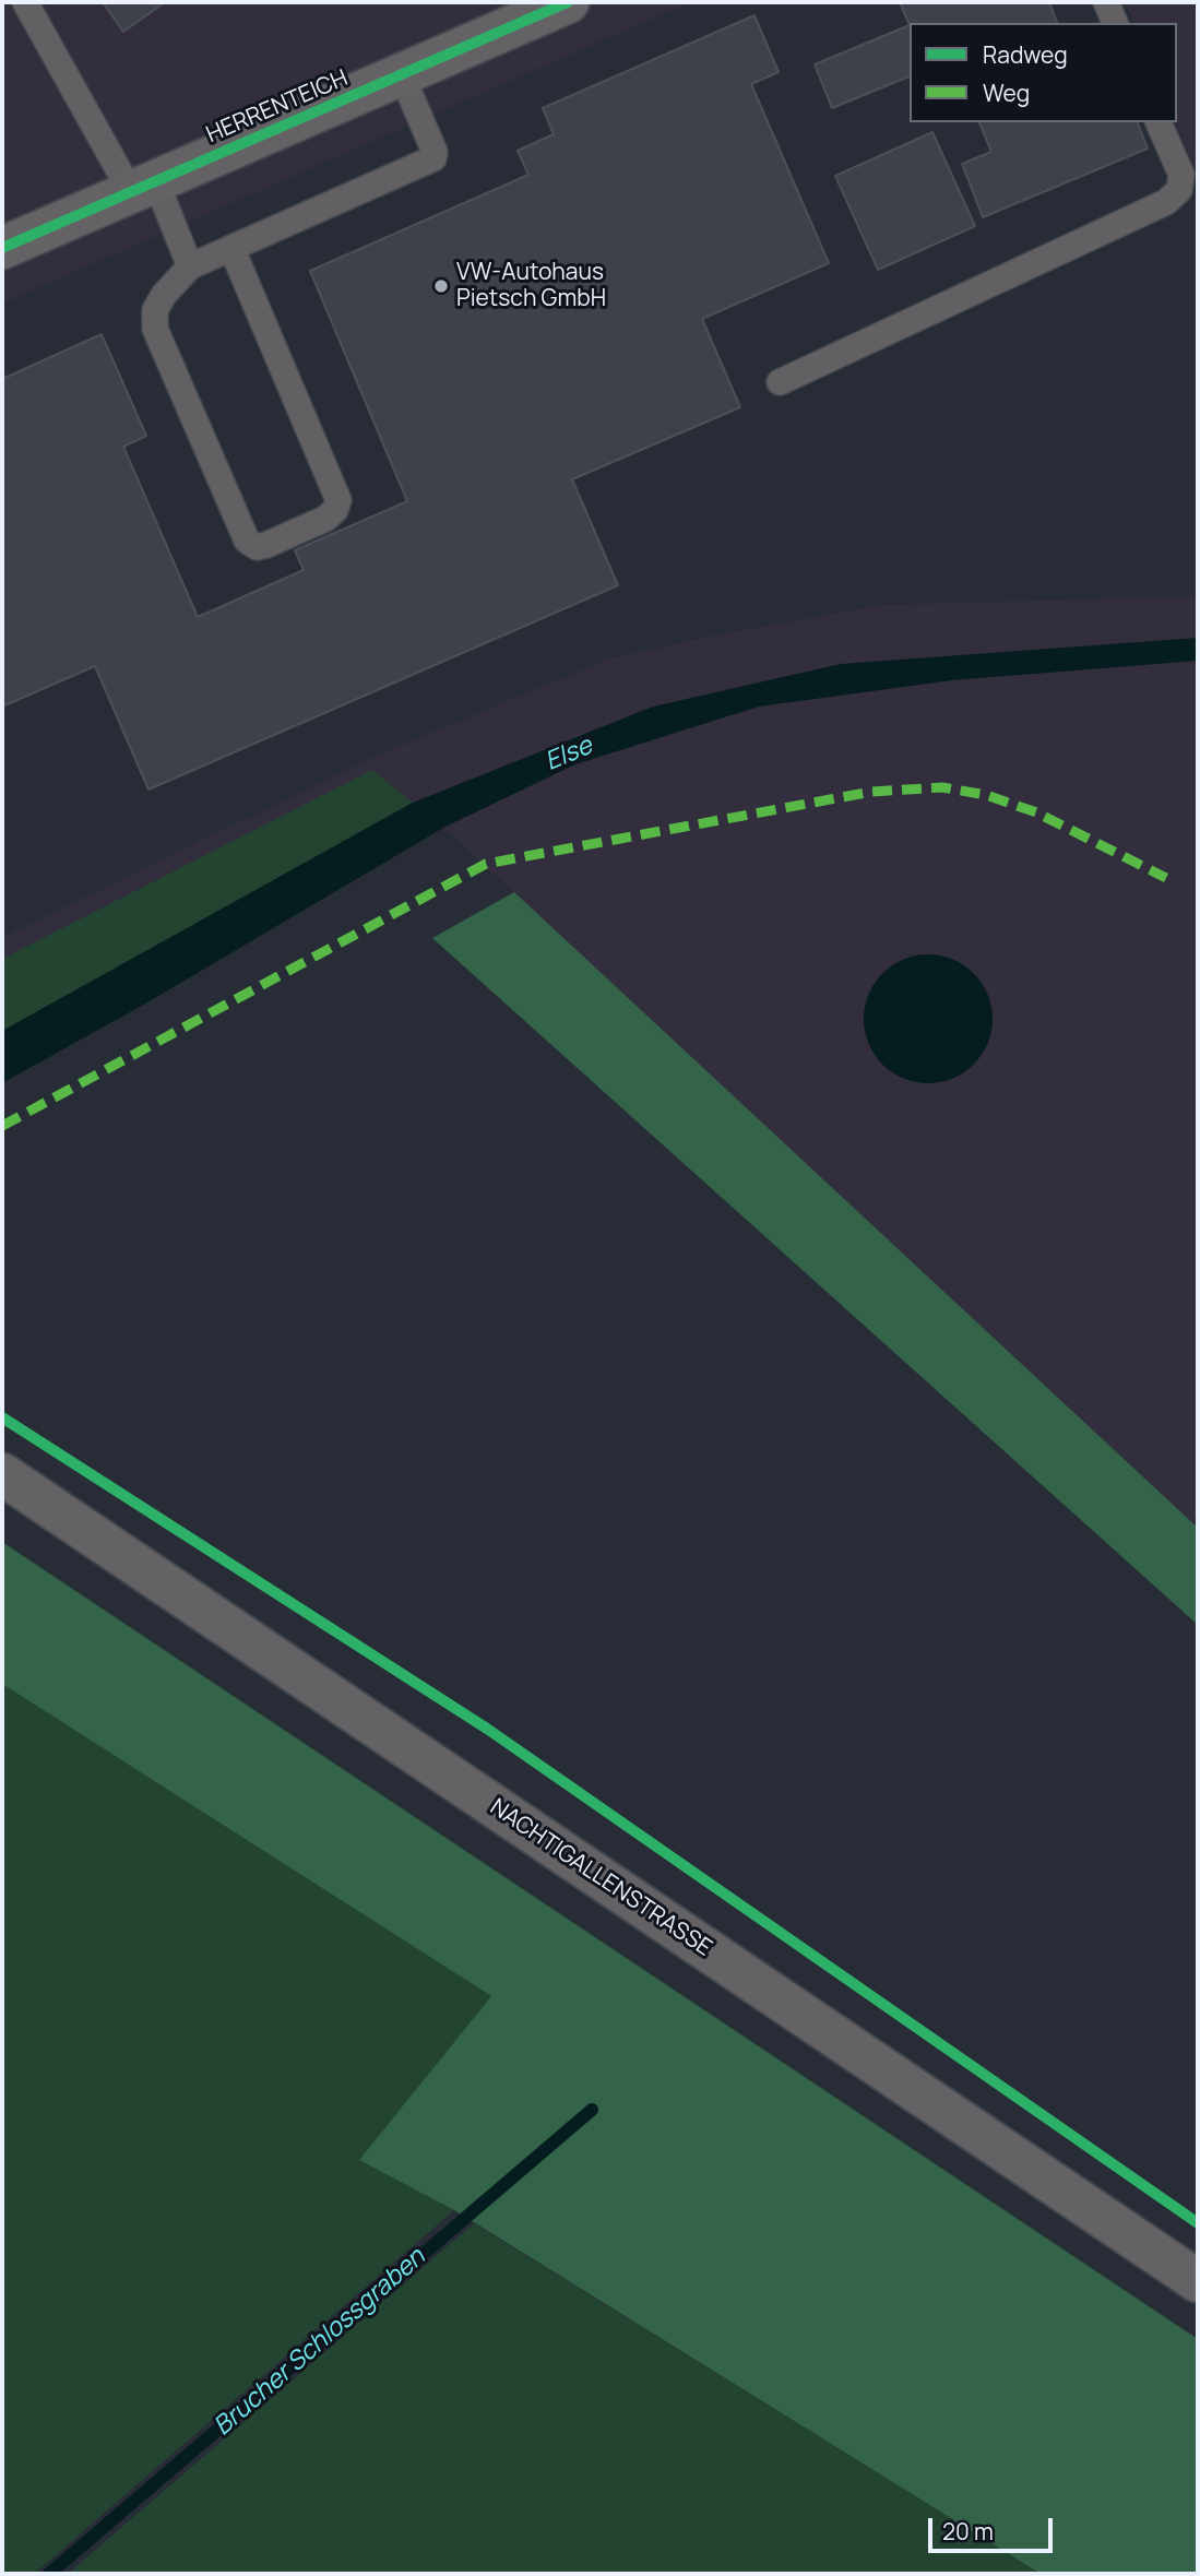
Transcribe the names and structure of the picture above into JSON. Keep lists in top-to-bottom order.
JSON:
{
  "streets": {
    "main road": ["HERRENTEICH", "NACHTIGALLENSTRASSE"]
  },
  "water": ["Else", "Brucher Schlossgraben"],
  "places": ["VW-Autohaus Pietsch GmbH"],
  "legend": ["Radweg", "Weg"],
  "scale_bar": "20 m"
}
